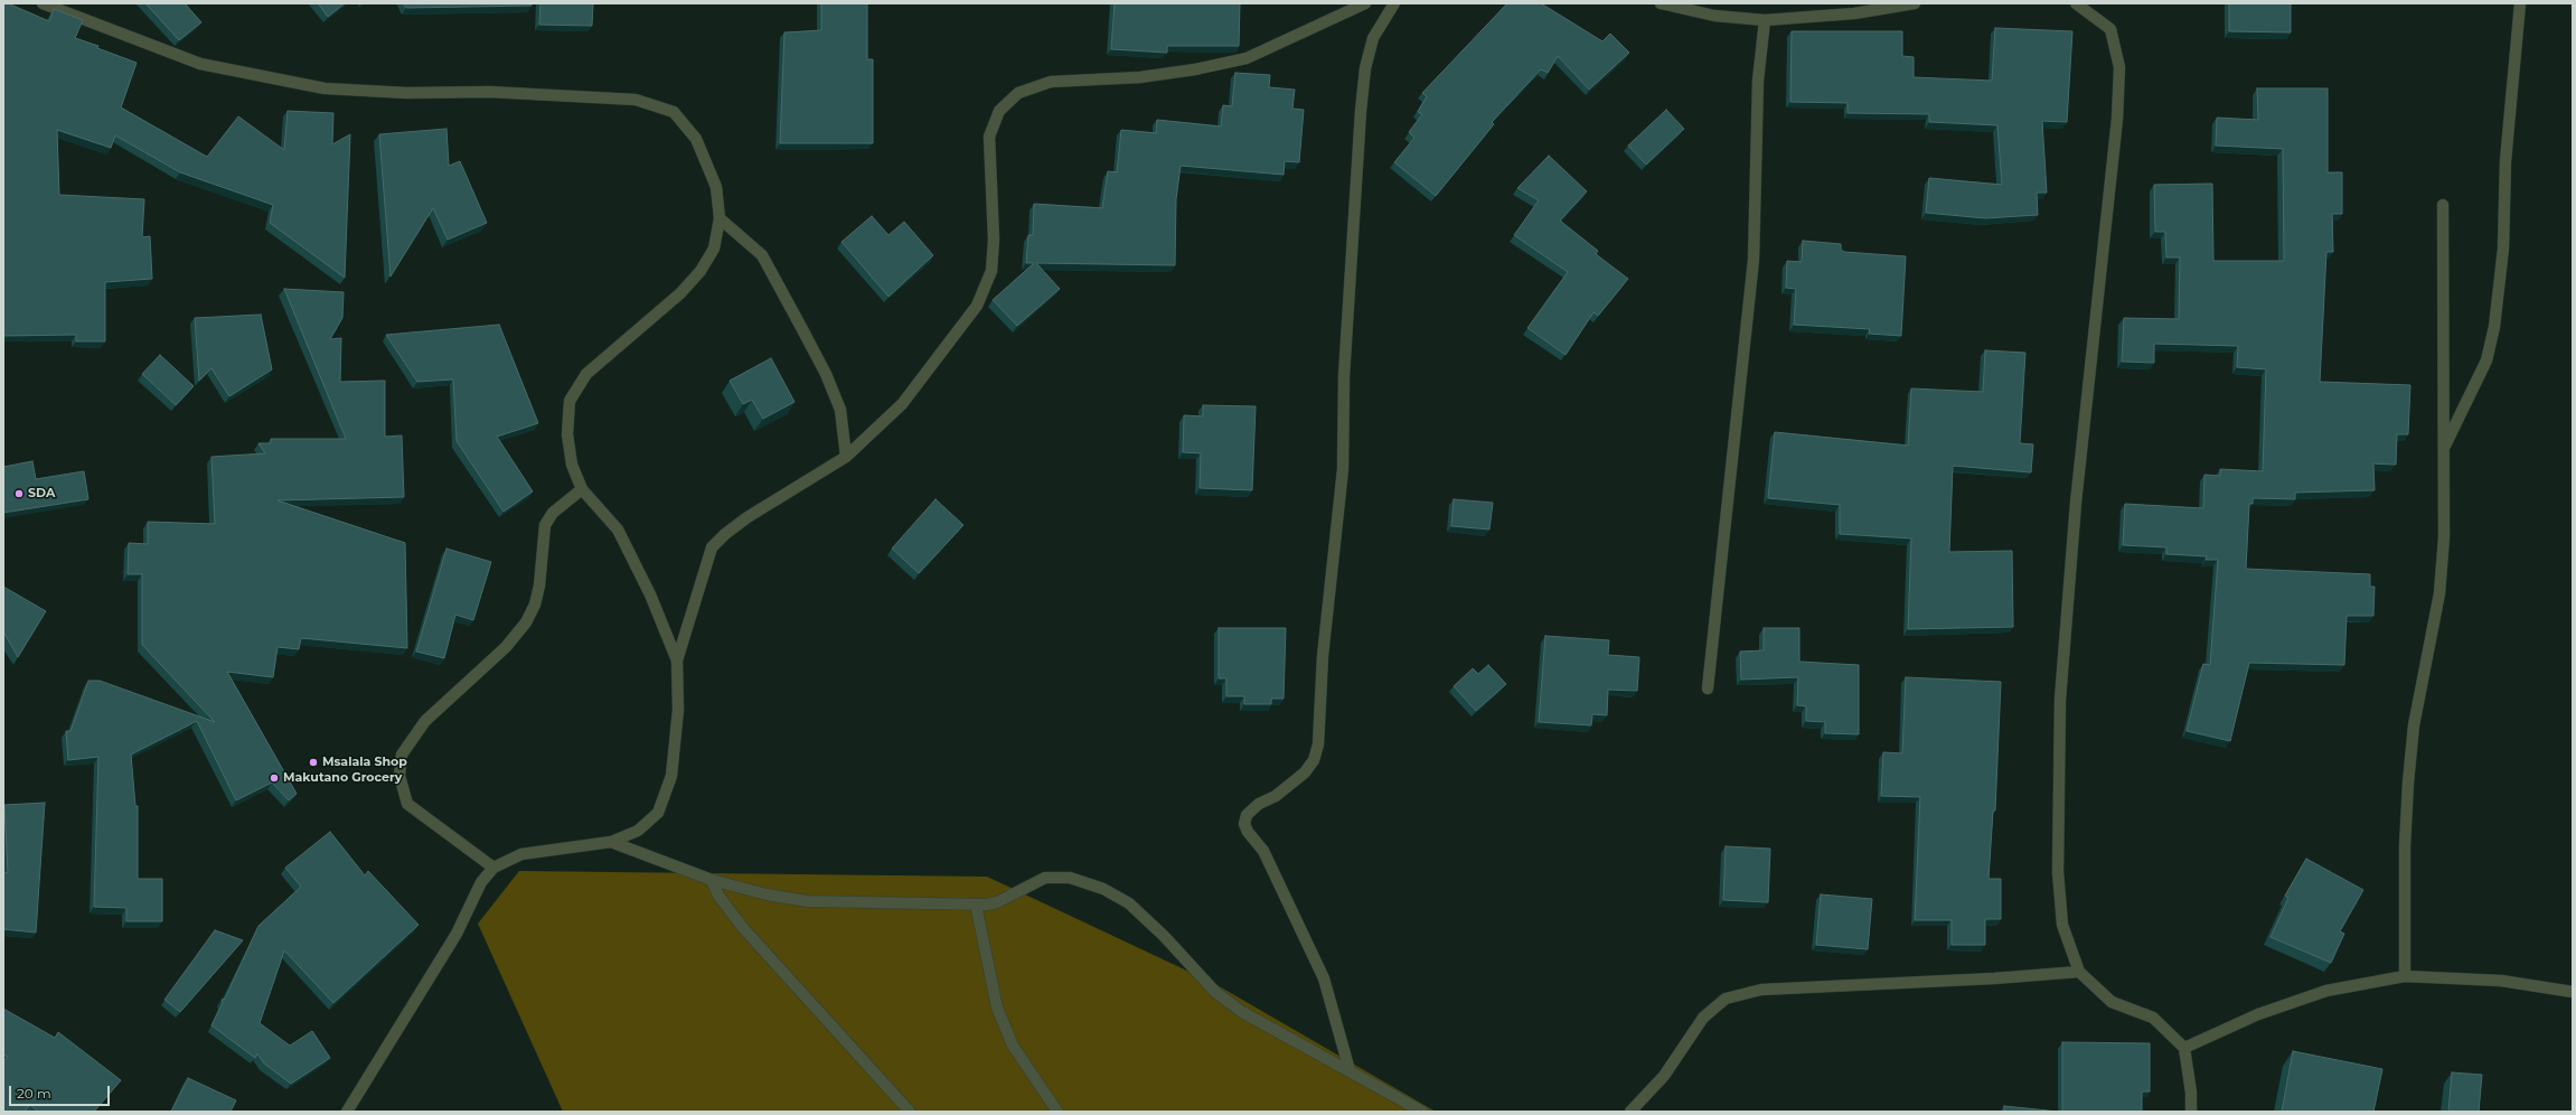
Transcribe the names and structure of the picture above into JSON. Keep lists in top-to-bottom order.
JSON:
{
  "places": ["SDA", "Msalala Shop", "Makutano Grocery"],
  "scale_bar": "20 m"
}
